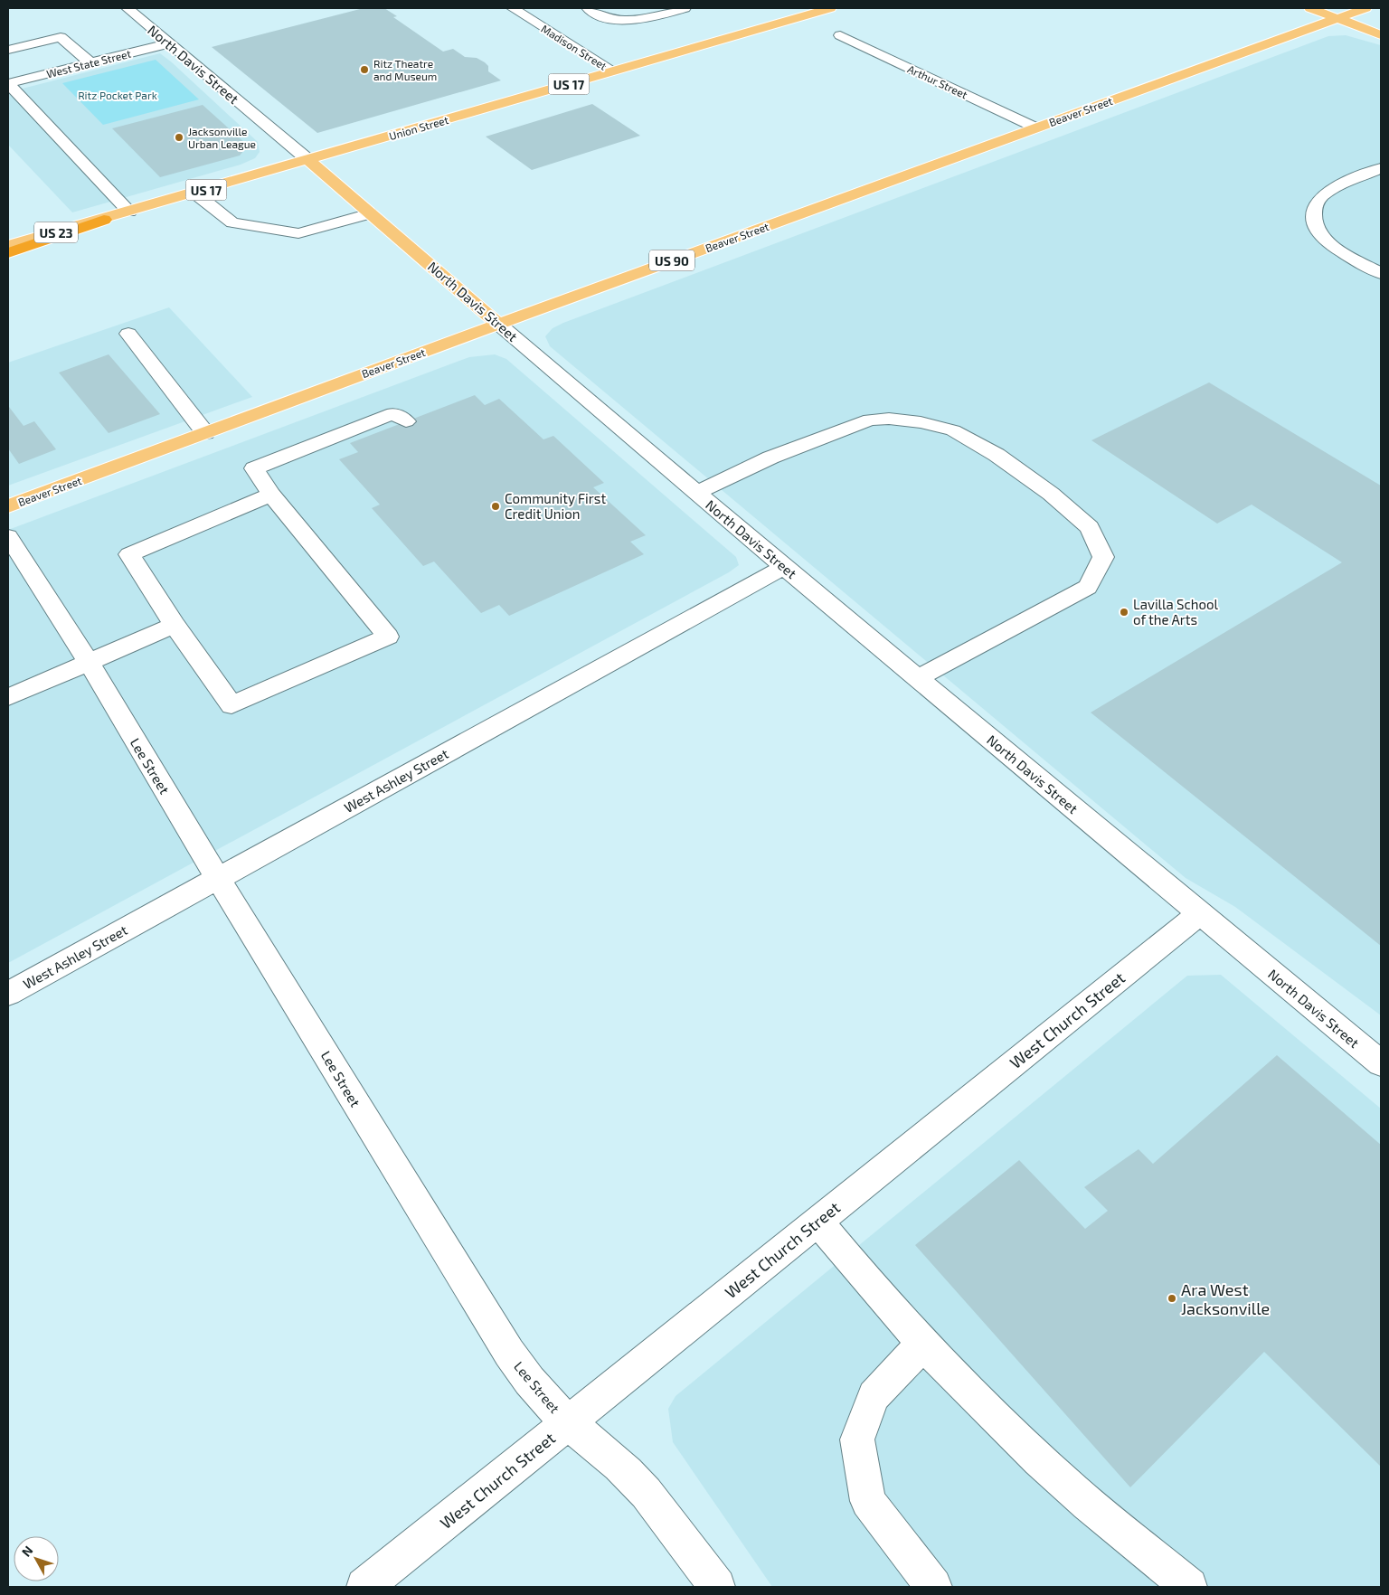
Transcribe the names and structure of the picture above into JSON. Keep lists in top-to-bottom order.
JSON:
{
  "streets": {
    "highway": ["US 17"],
    "main road": [
      "North Davis Street",
      "Beaver Street",
      "Union Street",
      "US 23",
      "US 90"
    ],
    "street": [
      "Madison Street",
      "West State Street",
      "Arthur Street",
      "Lee Street",
      "West Ashley Street",
      "West Church Street"
    ]
  },
  "crossings": [
    ["Madison Street", "Union Street"],
    ["West State Street", "North Davis Street"],
    ["North Davis Street", "Beaver Street"],
    ["North Davis Street", "Union Street"],
    ["North Davis Street", "West Ashley Street"],
    ["North Davis Street", "West Church Street"],
    ["Arthur Street", "Beaver Street"],
    ["US 17", "Union Street"],
    ["Lee Street", "West Ashley Street"],
    ["Lee Street", "West Church Street"]
  ],
  "parks": ["Ritz Pocket Park"],
  "places": [
    "Ritz Theatre and Museum",
    "Jacksonville Urban League",
    "Community First Credit Union",
    "Lavilla School of the Arts",
    "Ara West Jacksonville"
  ],
  "north": "top left"
}
